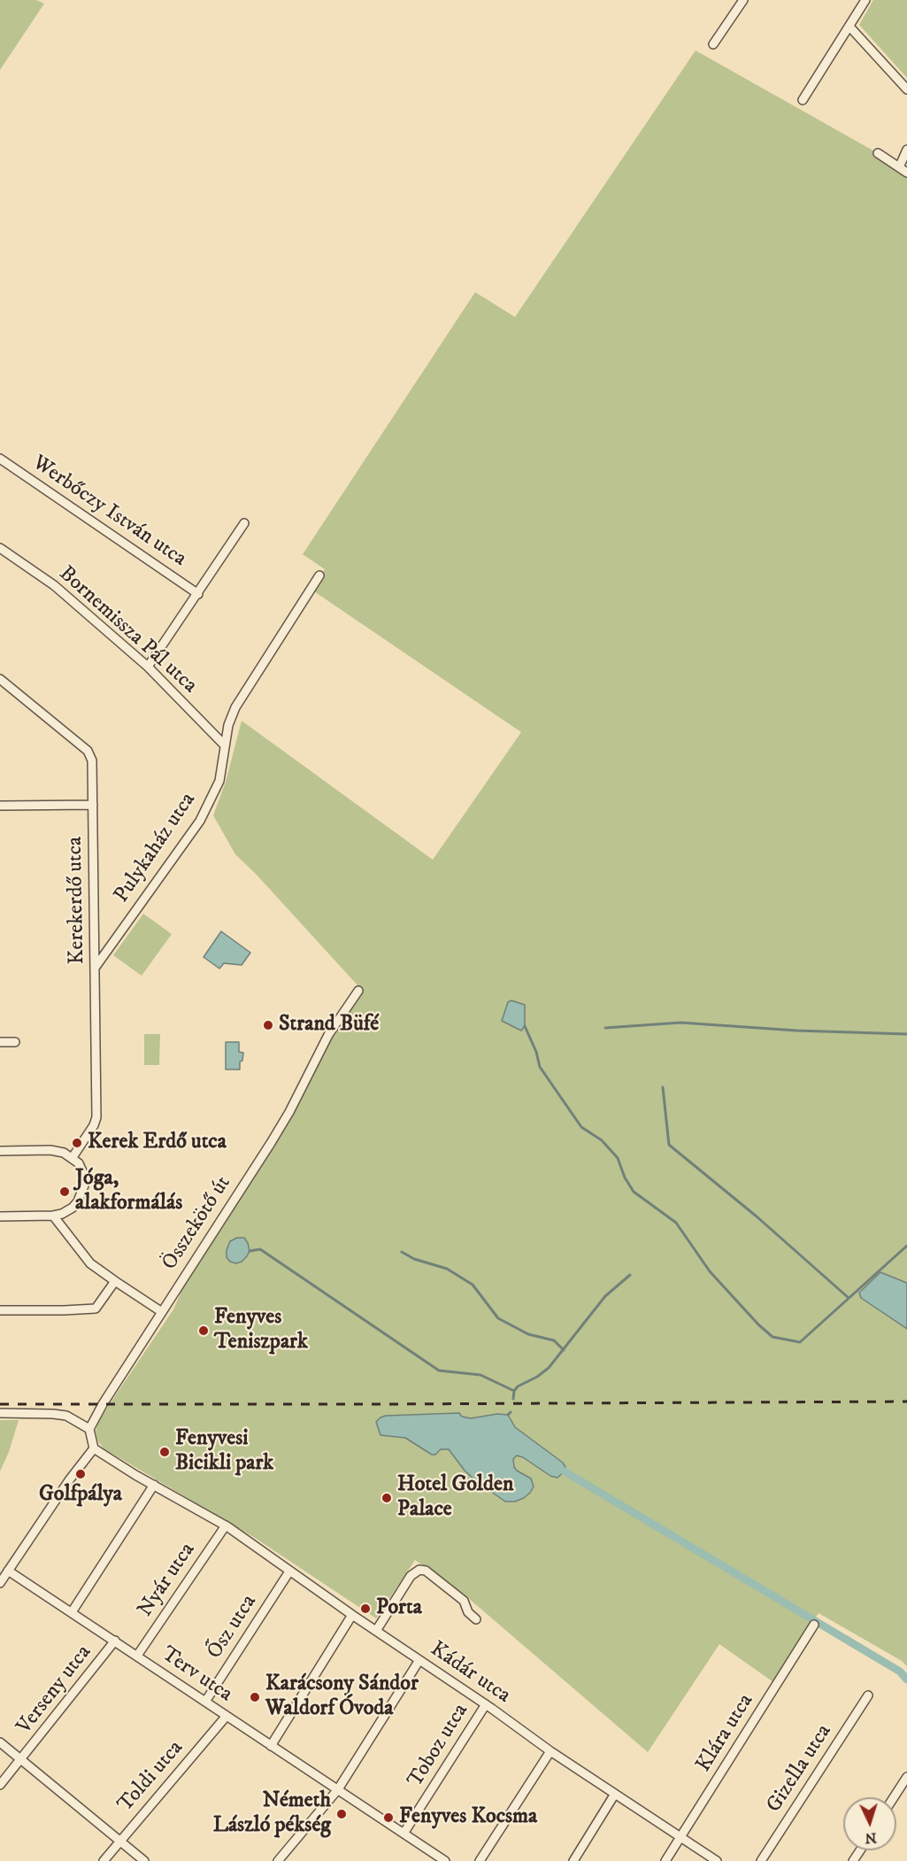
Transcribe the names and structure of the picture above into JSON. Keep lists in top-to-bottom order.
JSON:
{
  "streets": {
    "street": [
      "Werbőczy István utca",
      "Bornemissza Pál utca",
      "Pulykaház utca",
      "Kerekerdő utca",
      "Összekötő út",
      "Nyár utca",
      "Ősz utca",
      "Kádár utca",
      "Terv utca",
      "Verseny utca",
      "Klára utca",
      "Toboz utca",
      "Gizella utca",
      "Toldi utca"
    ]
  },
  "crossings": [
    ["Bornemissza Pál utca", "Pulykaház utca"],
    ["Pulykaház utca", "Kerekerdő utca"],
    ["Nyár utca", "Kádár utca"],
    ["Nyár utca", "Terv utca"],
    ["Ősz utca", "Kádár utca"],
    ["Ősz utca", "Terv utca"],
    ["Kádár utca", "Klára utca"],
    ["Kádár utca", "Toboz utca"],
    ["Terv utca", "Verseny utca"],
    ["Terv utca", "Toboz utca"],
    ["Terv utca", "Toldi utca"]
  ],
  "places": [
    "Strand Büfé",
    "Kerek Erdő utca",
    "Jóga, alakformálás",
    "Fenyves Teniszpark",
    "Fenyvesi Bicikli park",
    "Golfpálya",
    "Hotel Golden Palace",
    "Porta",
    "Karácsony Sándor Waldorf Óvoda",
    "Németh László pékség",
    "Fenyves Kocsma"
  ],
  "north": "bottom"
}
